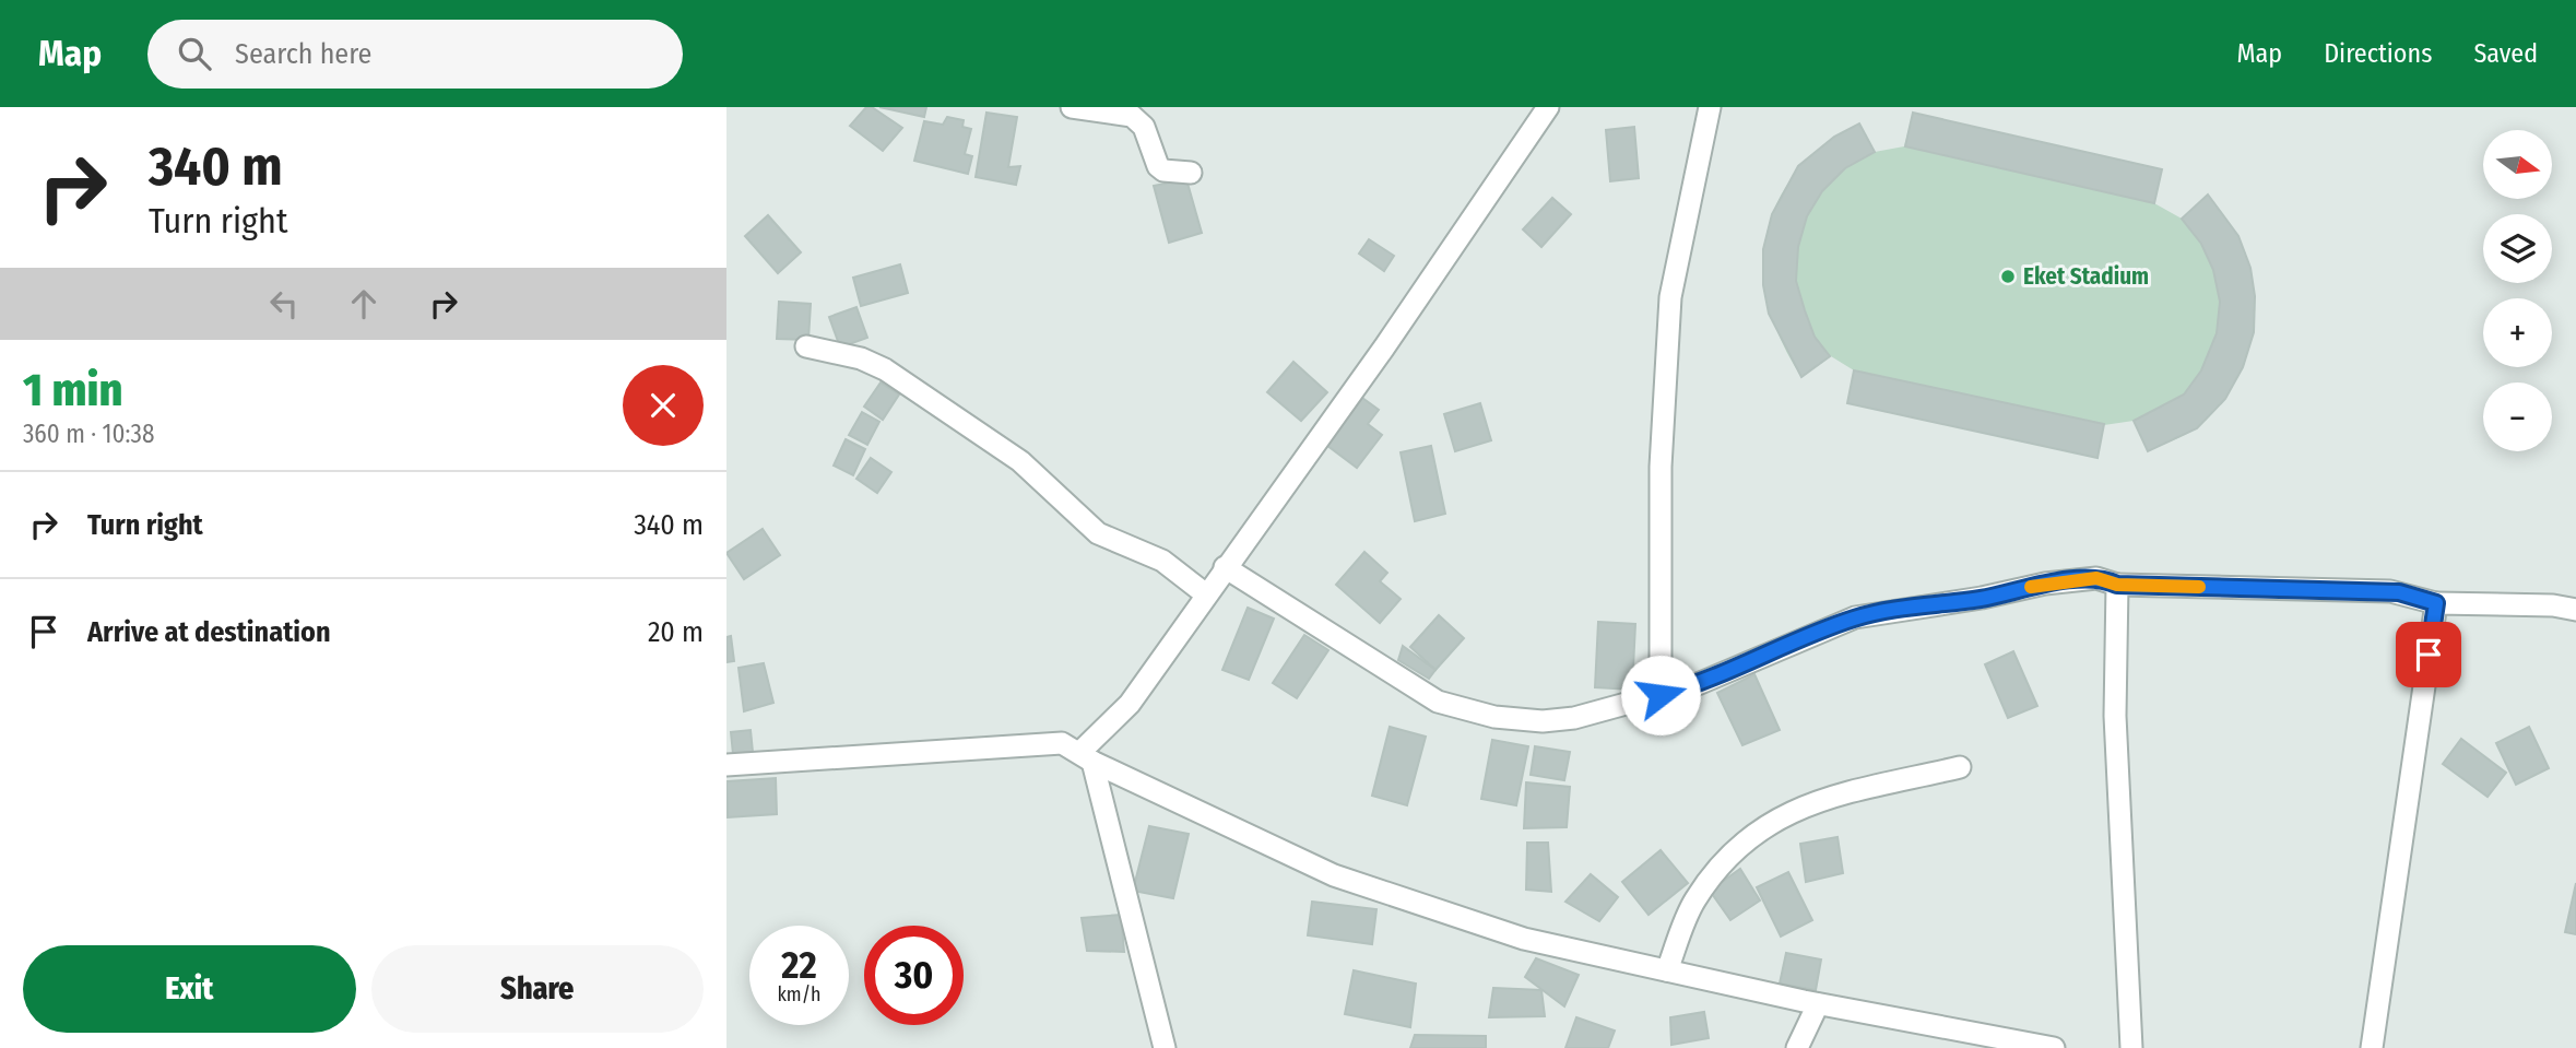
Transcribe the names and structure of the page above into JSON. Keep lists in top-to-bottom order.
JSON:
{
  "places": ["Eket Stadium"],
  "north": "right",
  "page": {
    "header": "Map",
    "search": "Search here",
    "nav": ["Map", "Directions", "Saved"],
    "turn": ["340 m", "Turn right"],
    "map_buttons": ["+", "−"],
    "heading": ["1 min", "360 m · 10:38"],
    "list": [
      {
        "name": "Turn right",
        "value": "340 m"
      },
      {
        "name": "Arrive at destination",
        "value": "20 m"
      }
    ],
    "speed": "22 km/h",
    "limit": "30",
    "buttons": ["Exit", "Share"]
  }
}
